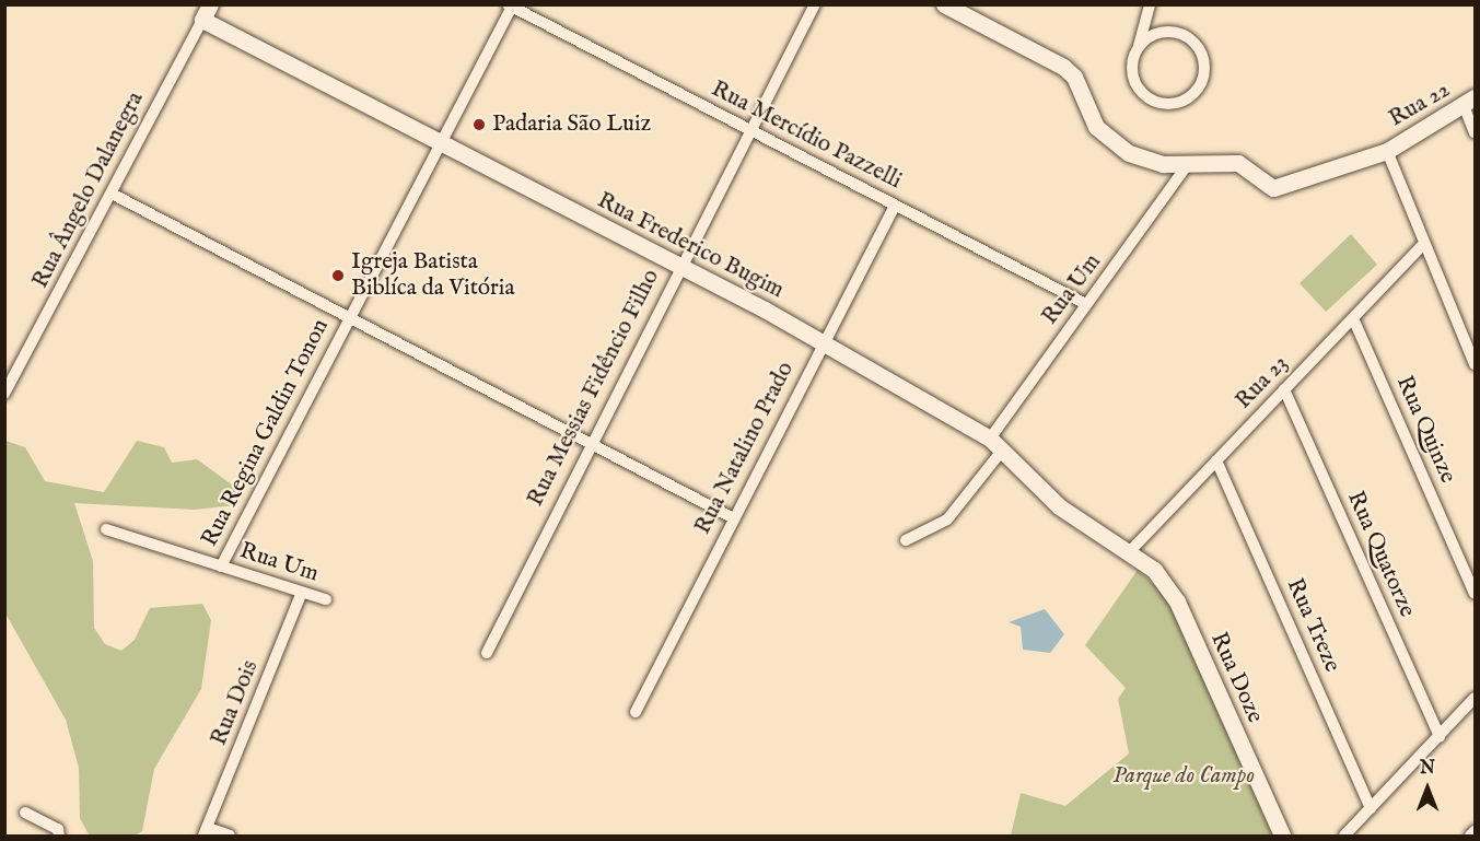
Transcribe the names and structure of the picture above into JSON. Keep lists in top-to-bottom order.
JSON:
{
  "streets": {
    "street": [
      "Rua 22",
      "Rua Mercídio Pazzelli",
      "Rua Ângelo Dalanegra",
      "Rua Frederico Bugim",
      "Rua Um",
      "Rua 23",
      "Rua Messias Fidêncio Filho",
      "Rua Quinze",
      "Rua Regina Galdin Tonon",
      "Rua Natalino Prado",
      "Rua Quatorze",
      "Rua Treze",
      "Rua Doze",
      "Rua Dois"
    ]
  },
  "crossings": [
    ["Rua 22", "Rua Um"],
    ["Rua Mercídio Pazzelli", "Rua Um"],
    ["Rua Mercídio Pazzelli", "Rua Messias Fidêncio Filho"],
    ["Rua Mercídio Pazzelli", "Rua Regina Galdin Tonon"],
    ["Rua Mercídio Pazzelli", "Rua Natalino Prado"],
    ["Rua Ângelo Dalanegra", "Rua Frederico Bugim"],
    ["Rua Frederico Bugim", "Rua Um"],
    ["Rua Frederico Bugim", "Rua 23"],
    ["Rua Frederico Bugim", "Rua Messias Fidêncio Filho"],
    ["Rua Frederico Bugim", "Rua Regina Galdin Tonon"],
    ["Rua Frederico Bugim", "Rua Natalino Prado"],
    ["Rua Frederico Bugim", "Rua Doze"],
    ["Rua Um", "Rua Regina Galdin Tonon"],
    ["Rua Um", "Rua Dois"],
    ["Rua 23", "Rua Quinze"],
    ["Rua 23", "Rua Quatorze"],
    ["Rua 23", "Rua Treze"],
    ["Rua 23", "Rua Doze"]
  ],
  "parks": ["Parque do Campo"],
  "places": ["Padaria São Luiz", "Igreja Batista Biblíca da Vitória"],
  "north": "top"
}
